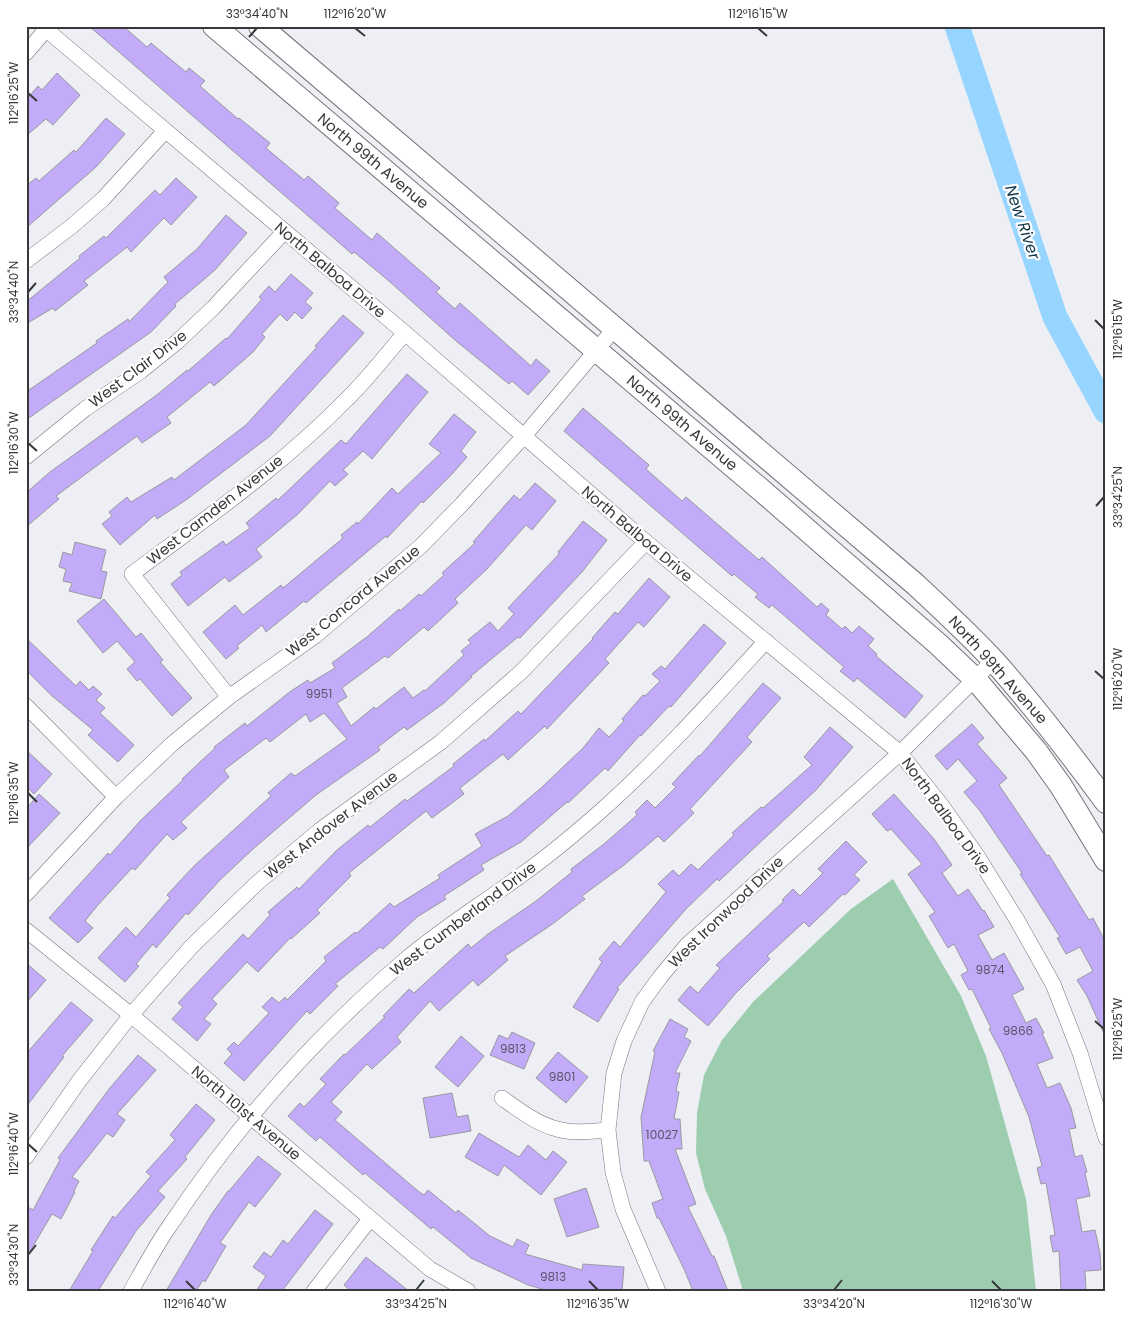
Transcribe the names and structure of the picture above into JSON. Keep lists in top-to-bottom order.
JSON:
{
  "streets": {
    "main road": ["North 99th Avenue"],
    "street": [
      "North Balboa Drive",
      "West Clair Drive",
      "West Camden Avenue",
      "West Concord Avenue",
      "West Andover Avenue",
      "West Ironwood Drive",
      "West Cumberland Drive",
      "North 101st Avenue"
    ]
  },
  "crossings": [
    ["North 99th Avenue", "West Concord Avenue"],
    ["North 99th Avenue", "West Ironwood Drive"],
    ["North Balboa Drive", "West Clair Drive"],
    ["North Balboa Drive", "West Camden Avenue"],
    ["North Balboa Drive", "West Concord Avenue"],
    ["North Balboa Drive", "West Andover Avenue"],
    ["North Balboa Drive", "West Ironwood Drive"],
    ["North Balboa Drive", "West Cumberland Drive"],
    ["West Camden Avenue", "West Concord Avenue"],
    ["West Andover Avenue", "North 101st Avenue"],
    ["West Cumberland Drive", "North 101st Avenue"]
  ],
  "water": ["New River"],
  "house_numbers": [
    "9951",
    "9874",
    "9866",
    "9813",
    "9801",
    "10027",
    "9813"
  ],
  "coordinates": [
    "33°34'40\"N",
    "112°16'20\"W",
    "112°16'15\"W",
    "112°16'25\"W",
    "112°16'30\"W",
    "33°34'25\"N",
    "112°16'35\"W",
    "112°16'40\"W",
    "33°34'30\"N",
    "33°34'20\"N"
  ]
}
